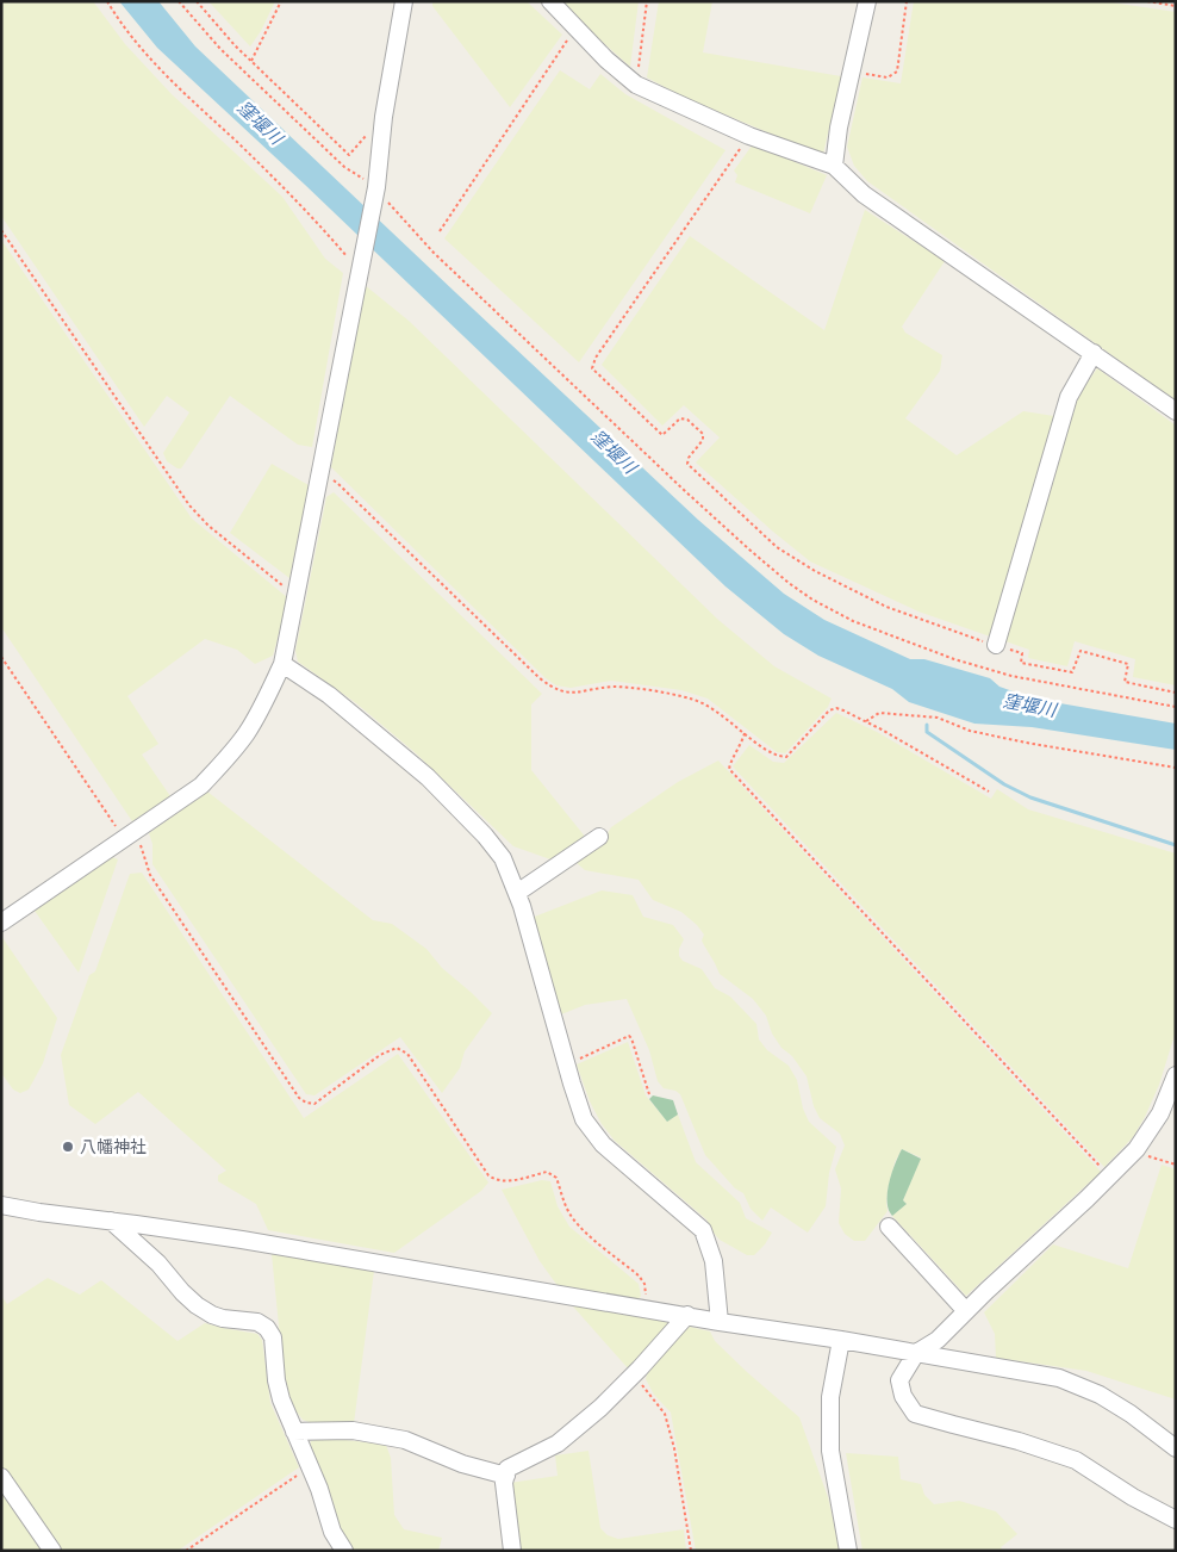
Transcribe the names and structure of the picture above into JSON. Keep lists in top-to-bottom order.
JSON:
{
  "water": ["窪堰川"],
  "places": ["八幡神社"]
}
